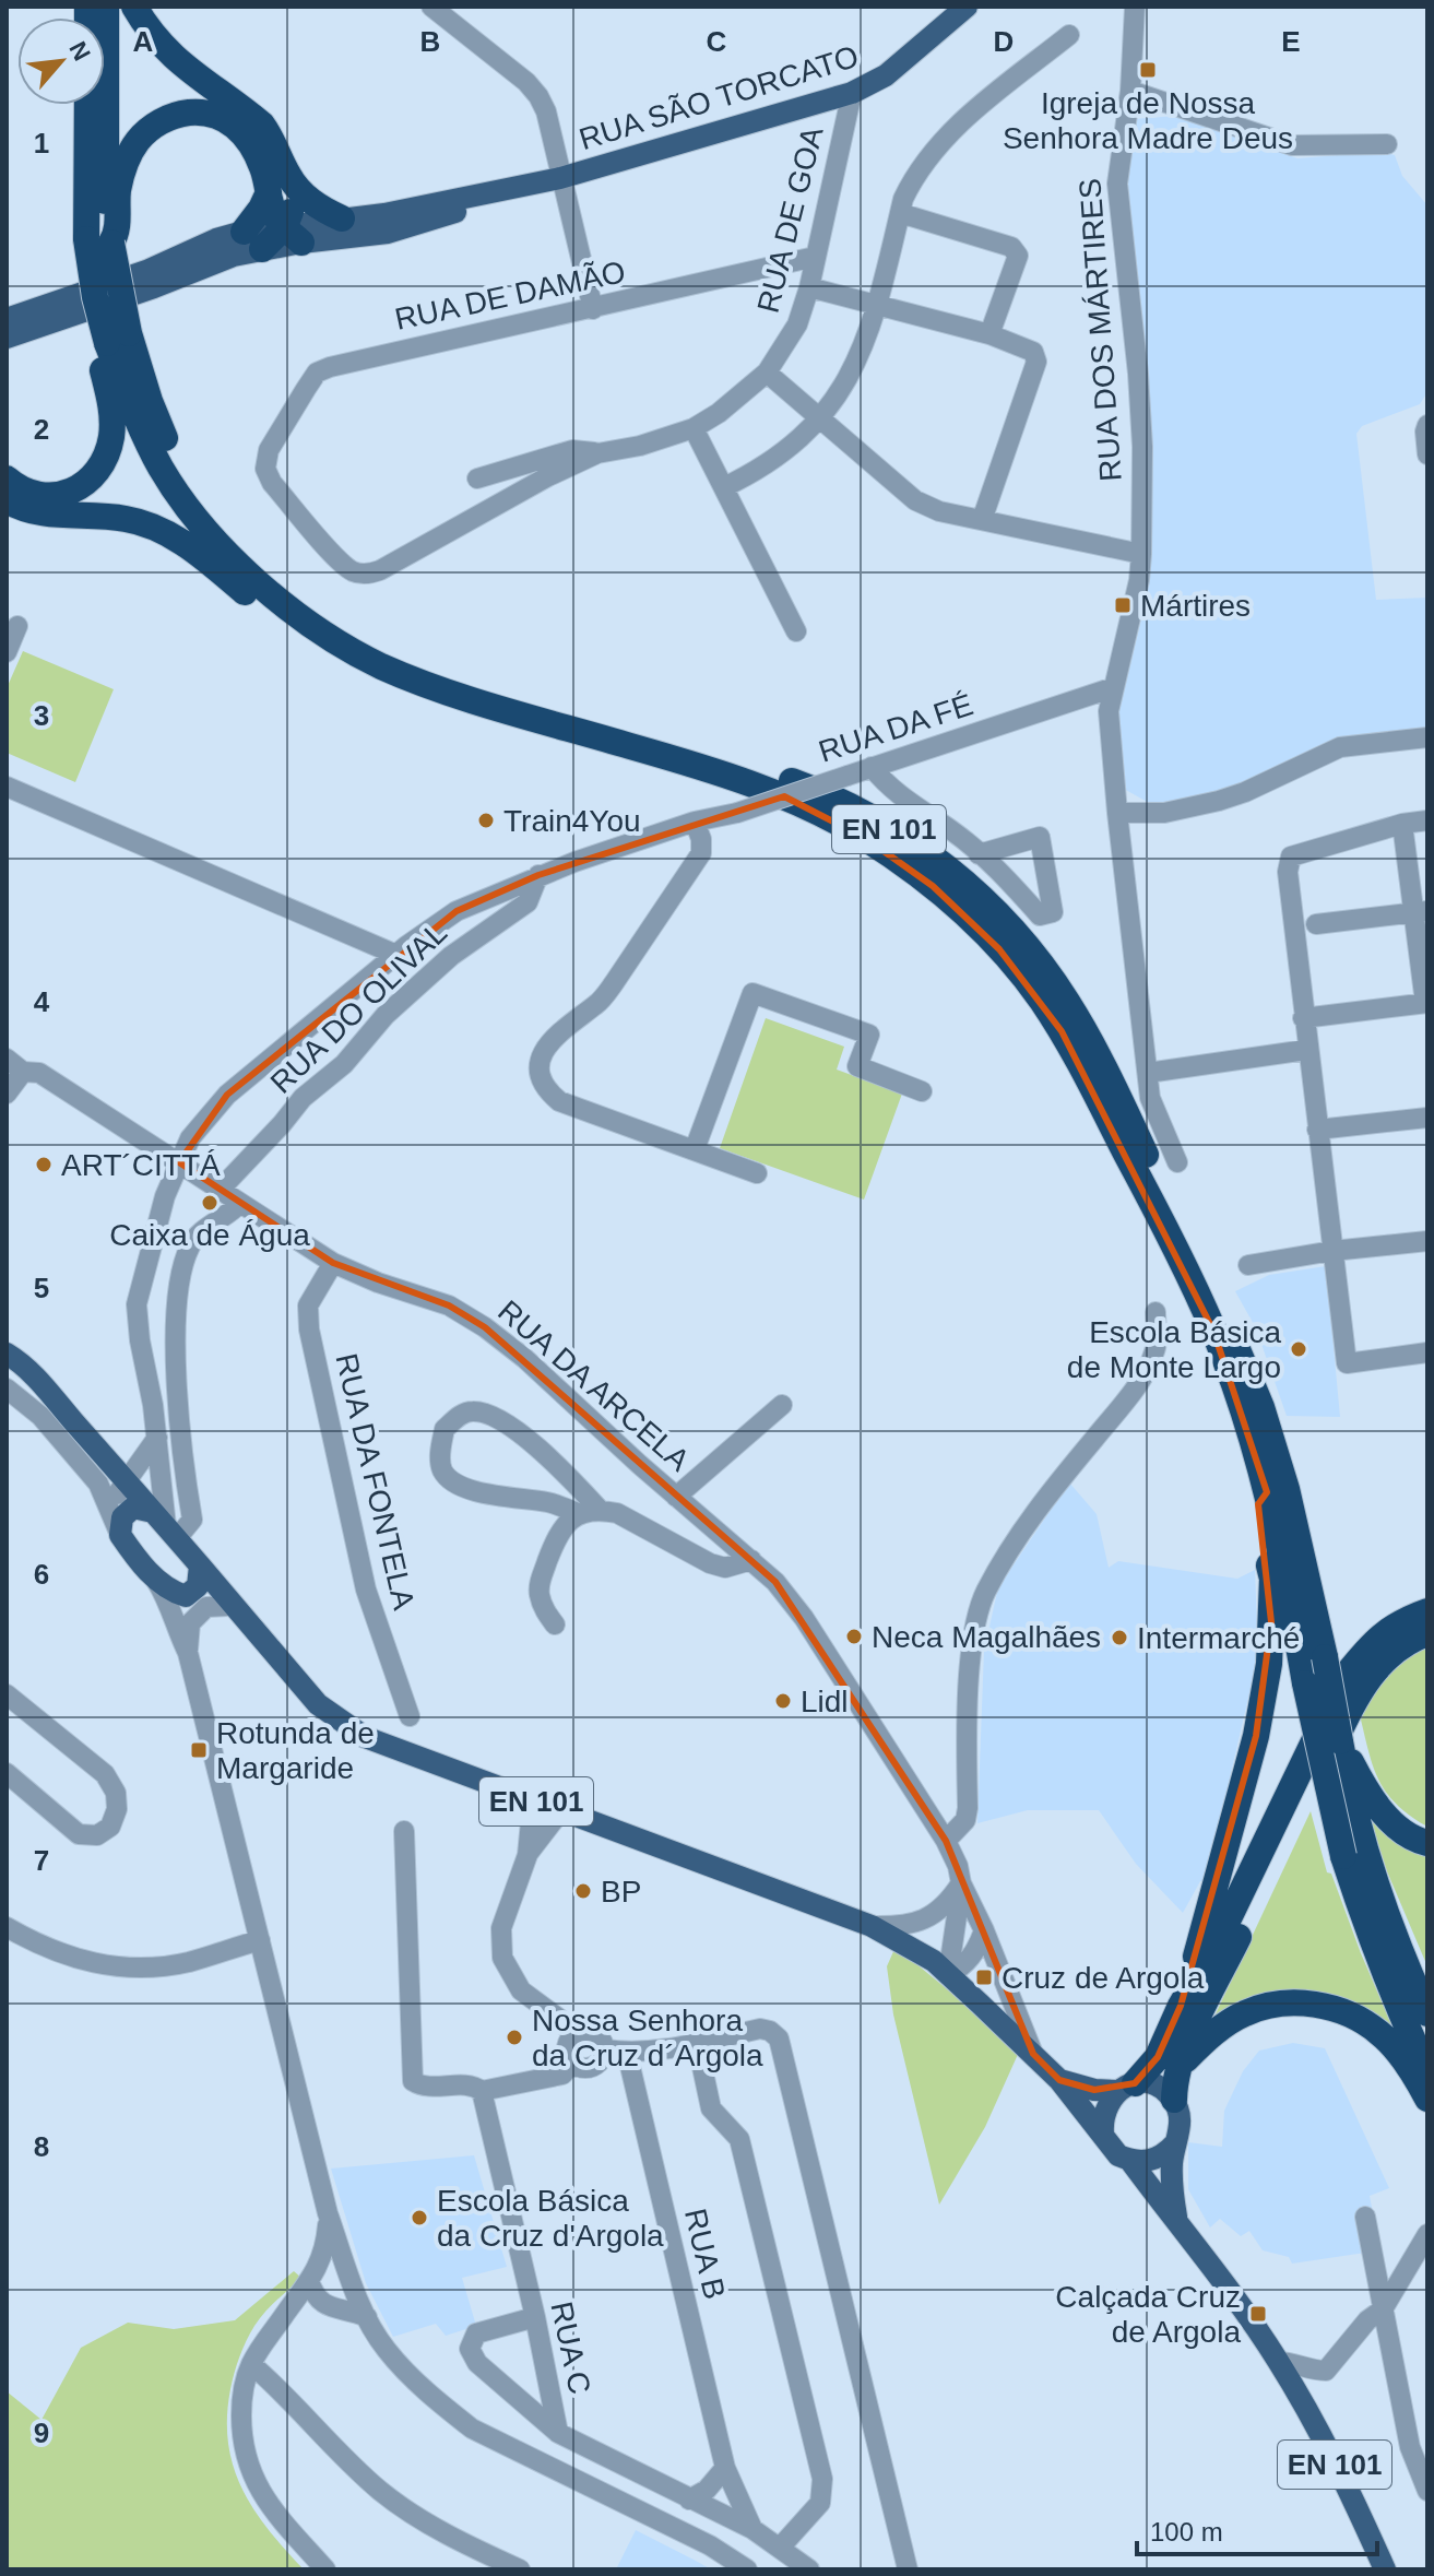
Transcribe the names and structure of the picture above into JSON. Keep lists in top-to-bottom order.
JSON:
{
  "streets": {
    "highway": ["EN 101"],
    "main road": ["RUA SÃO TORCATO"],
    "street": [
      "RUA DE GOA",
      "RUA DE DAMÃO",
      "RUA DOS MÁRTIRES",
      "RUA DA FÉ",
      "RUA DO OLIVAL",
      "RUA DA ARCELA",
      "RUA DA FONTELA",
      "RUA B",
      "RUA C"
    ]
  },
  "crossings": [
    ["RUA SÃO TORCATO", "RUA DE GOA"],
    ["RUA DE GOA", "RUA DE DAMÃO"],
    ["RUA DOS MÁRTIRES", "RUA DA FÉ"],
    ["RUA DA FÉ", "EN 101"],
    ["RUA DA FÉ", "RUA DO OLIVAL"],
    ["RUA DA FÉ", "RUA DA ARCELA"],
    ["EN 101", "RUA DA ARCELA"],
    ["RUA DO OLIVAL", "RUA DA ARCELA"],
    ["RUA DA ARCELA", "RUA DA FONTELA"],
    ["RUA B", "RUA C"]
  ],
  "places": {
    "transit": [
      "Igreja de Nossa Senhora Madre Deus",
      "Mártires",
      "Rotunda de Margaride",
      "Cruz de Argola",
      "Calçada Cruz de Argola"
    ],
    "other": [
      "Train4You",
      "ART´CITTÁ",
      "Caixa de Água",
      "Escola Básica de Monte Largo",
      "Neca Magalhães",
      "Intermarché",
      "Lidl",
      "BP",
      "Nossa Senhora da Cruz d´Argola",
      "Escola Básica da Cruz d'Argola"
    ]
  },
  "scale_bar": "100 m",
  "north": "top right",
  "grid": {
    "columns": [
      "A",
      "B",
      "C",
      "D",
      "E"
    ],
    "rows": [
      "1",
      "2",
      "3",
      "4",
      "5",
      "6",
      "7",
      "8",
      "9"
    ]
  }
}
